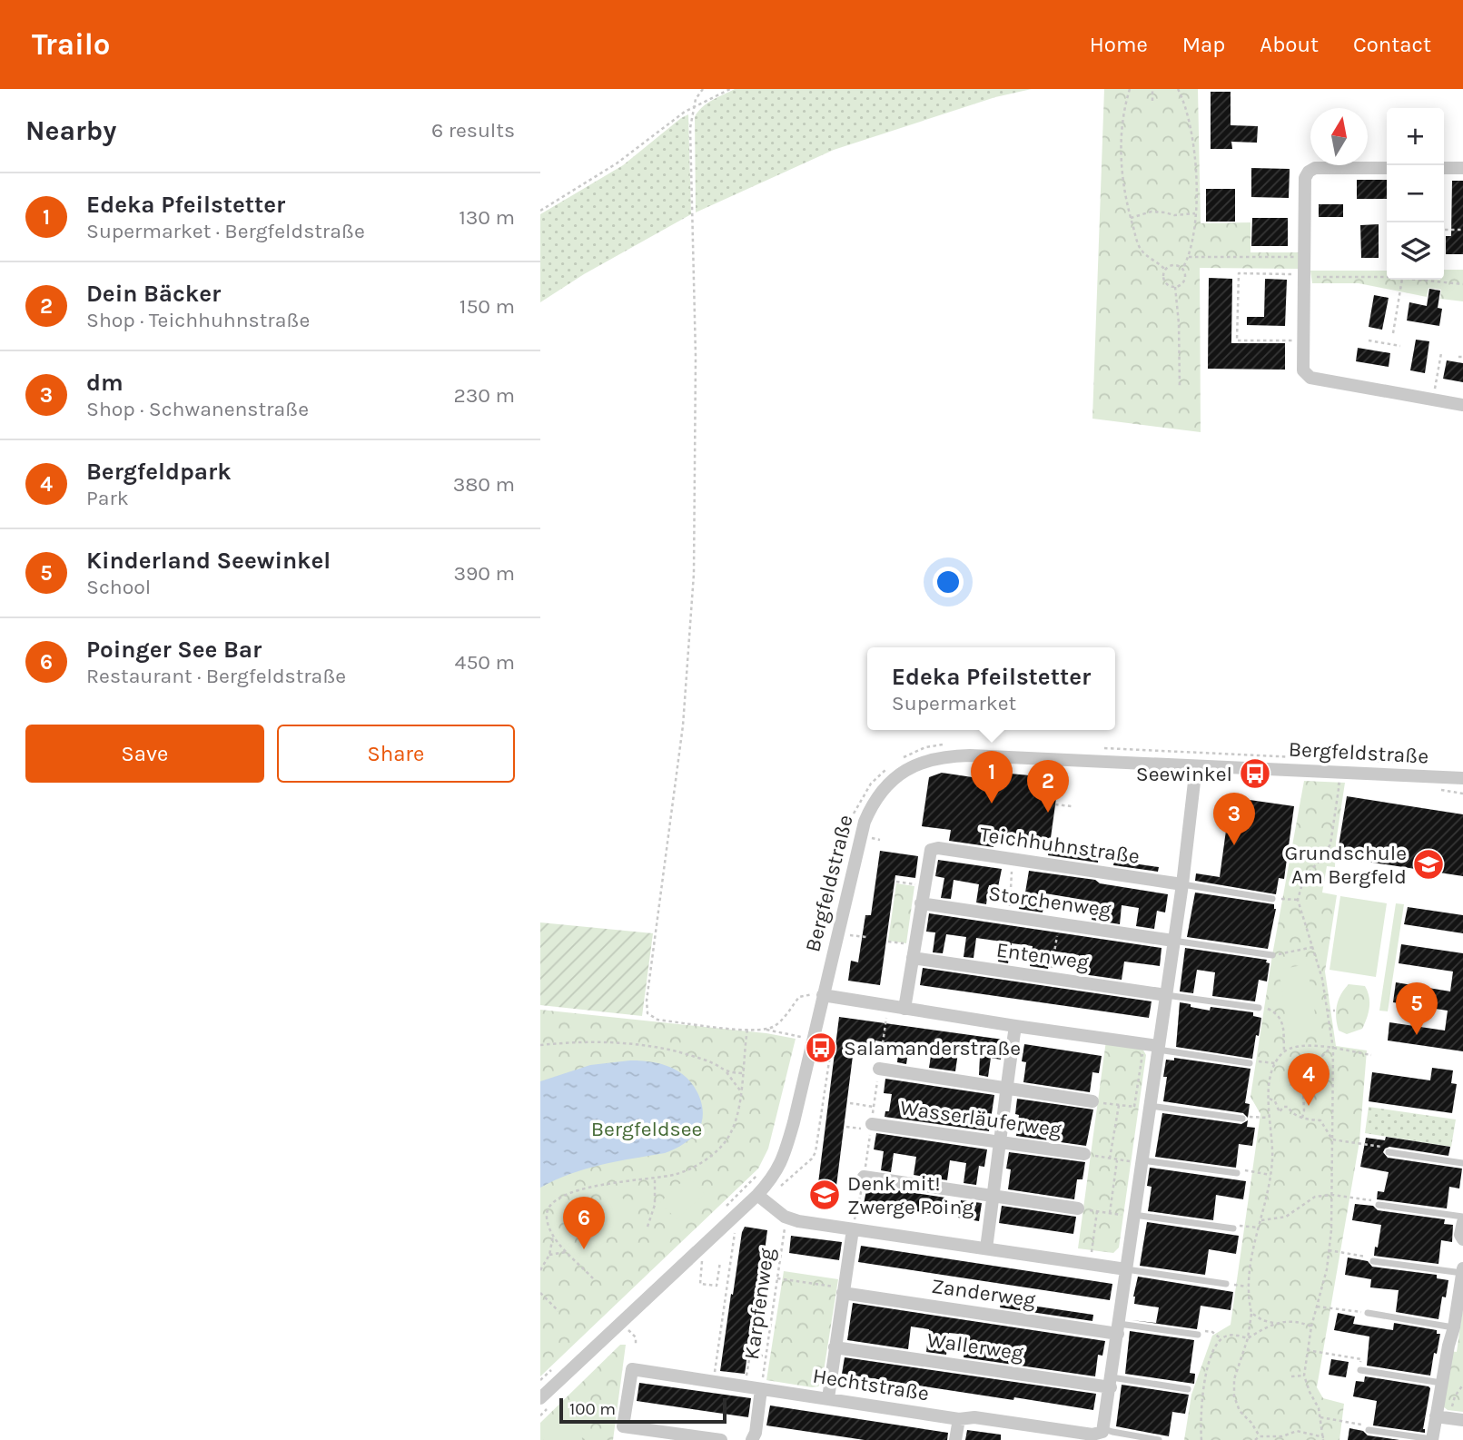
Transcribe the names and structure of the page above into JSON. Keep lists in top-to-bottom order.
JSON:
{
  "streets": {
    "street": [
      "Bergfeldstraße",
      "Teichhuhnstraße",
      "Storchenweg",
      "Entenweg",
      "Wasserläuferweg",
      "Zanderweg",
      "Wallerweg",
      "Hechtstraße"
    ],
    "path": ["Karpfenweg"]
  },
  "crossings": [
    ["Teichhuhnstraße", "Storchenweg"],
    ["Karpfenweg", "Hechtstraße"]
  ],
  "parks": ["Bergfeldsee"],
  "places": {
    "bus stop": ["Seewinkel", "Salamanderstraße"],
    "school or university": ["Grundschule Am Bergfeld", "Denk mit! Zwerge Poing"]
  },
  "scale_bar": "100 m",
  "north": "top",
  "page": {
    "header": "Trailo",
    "nav": [
      "Home",
      "Map",
      "About",
      "Contact"
    ],
    "heading": ["Nearby", "6 results"],
    "map_buttons": ["+", "−"],
    "list": [
      {
        "mark": "1",
        "name": "Edeka Pfeilstetter",
        "note": "Supermarket · Bergfeldstraße",
        "value": "130 m"
      },
      {
        "mark": "2",
        "name": "Dein Bäcker",
        "note": "Shop · Teichhuhnstraße",
        "value": "150 m"
      },
      {
        "mark": "3",
        "name": "dm",
        "note": "Shop · Schwanenstraße",
        "value": "230 m"
      },
      {
        "mark": "4",
        "name": "Bergfeldpark",
        "note": "Park",
        "value": "380 m"
      },
      {
        "mark": "5",
        "name": "Kinderland Seewinkel",
        "note": "School",
        "value": "390 m"
      },
      {
        "mark": "6",
        "name": "Poinger See Bar",
        "note": "Restaurant · Bergfeldstraße",
        "value": "450 m"
      }
    ],
    "popup": ["Edeka Pfeilstetter", "Supermarket"],
    "buttons": ["Save", "Share"],
    "pins": [
      "1",
      "2",
      "3",
      "5",
      "4",
      "6"
    ],
    "scale": "100 m"
  }
}
